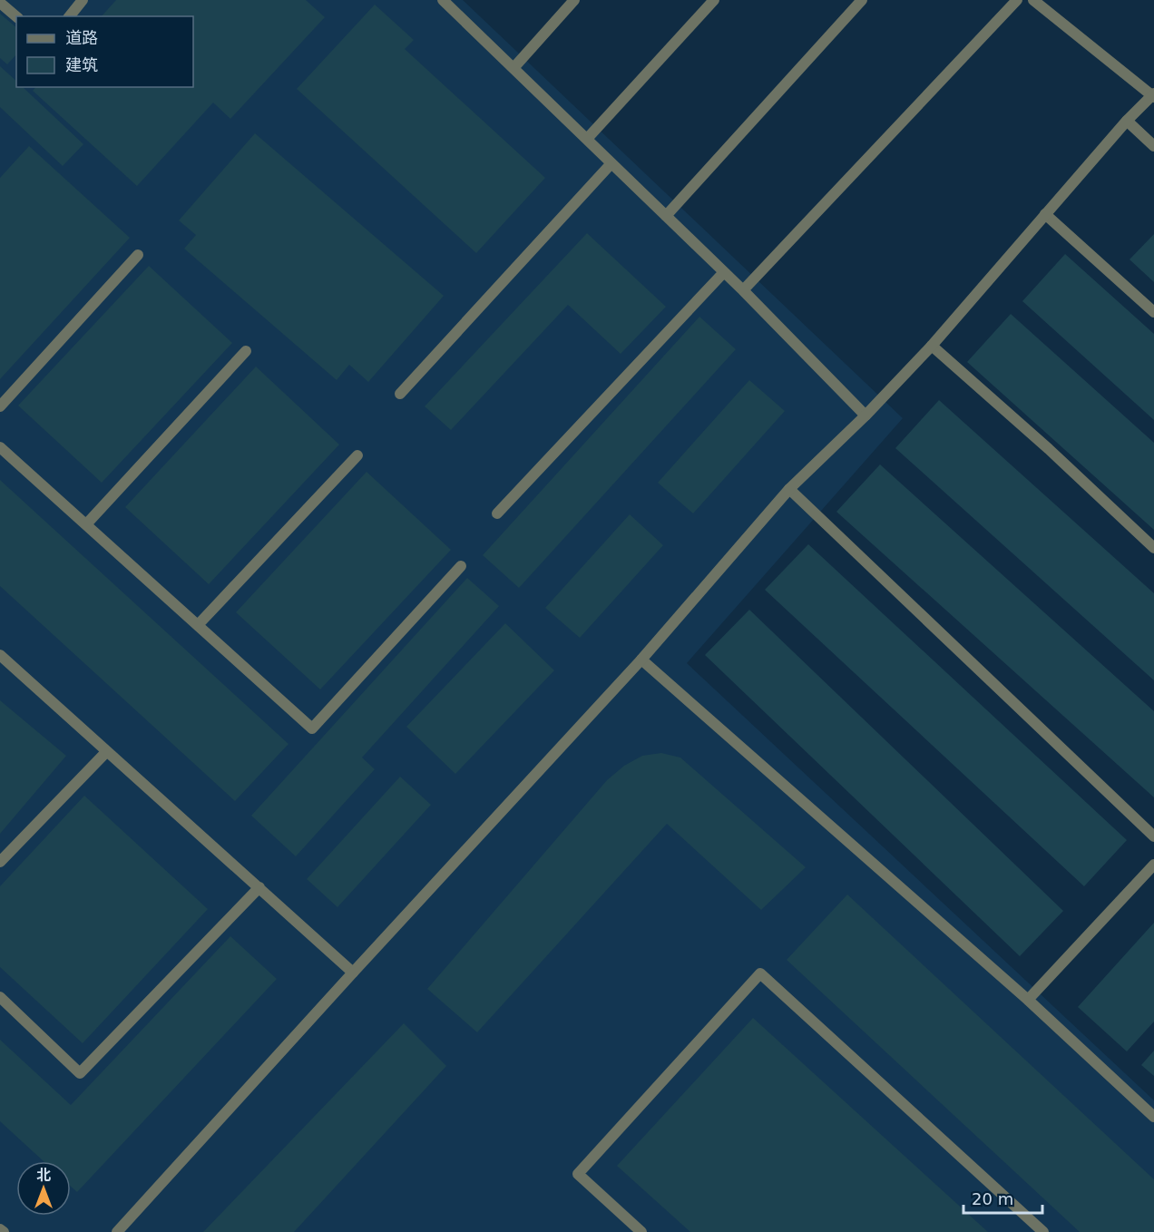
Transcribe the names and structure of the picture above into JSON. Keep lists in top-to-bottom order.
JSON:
{
  "legend": ["道路", "建筑"],
  "scale_bar": "20 m",
  "north": "top"
}
